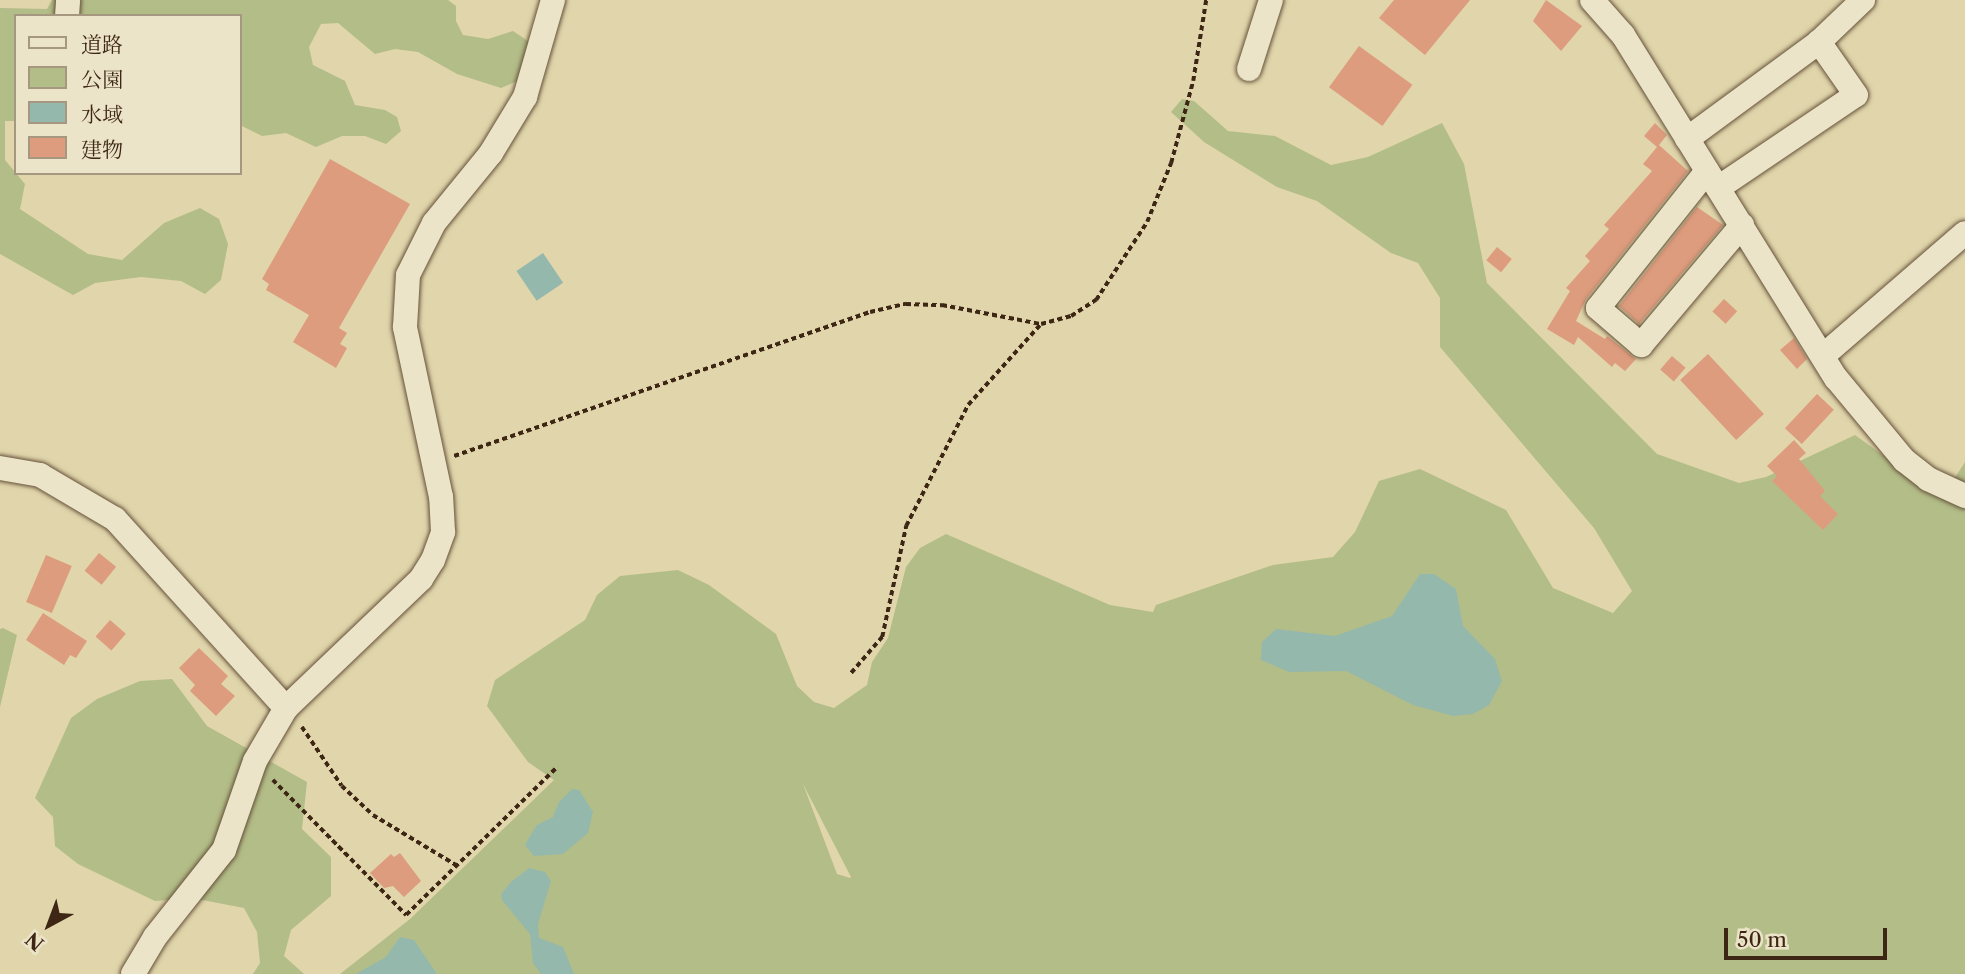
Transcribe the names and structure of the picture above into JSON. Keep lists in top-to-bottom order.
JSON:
{
  "legend": [
    "道路",
    "公園",
    "水域",
    "建物"
  ],
  "scale_bar": "50 m",
  "north": "bottom left"
}
